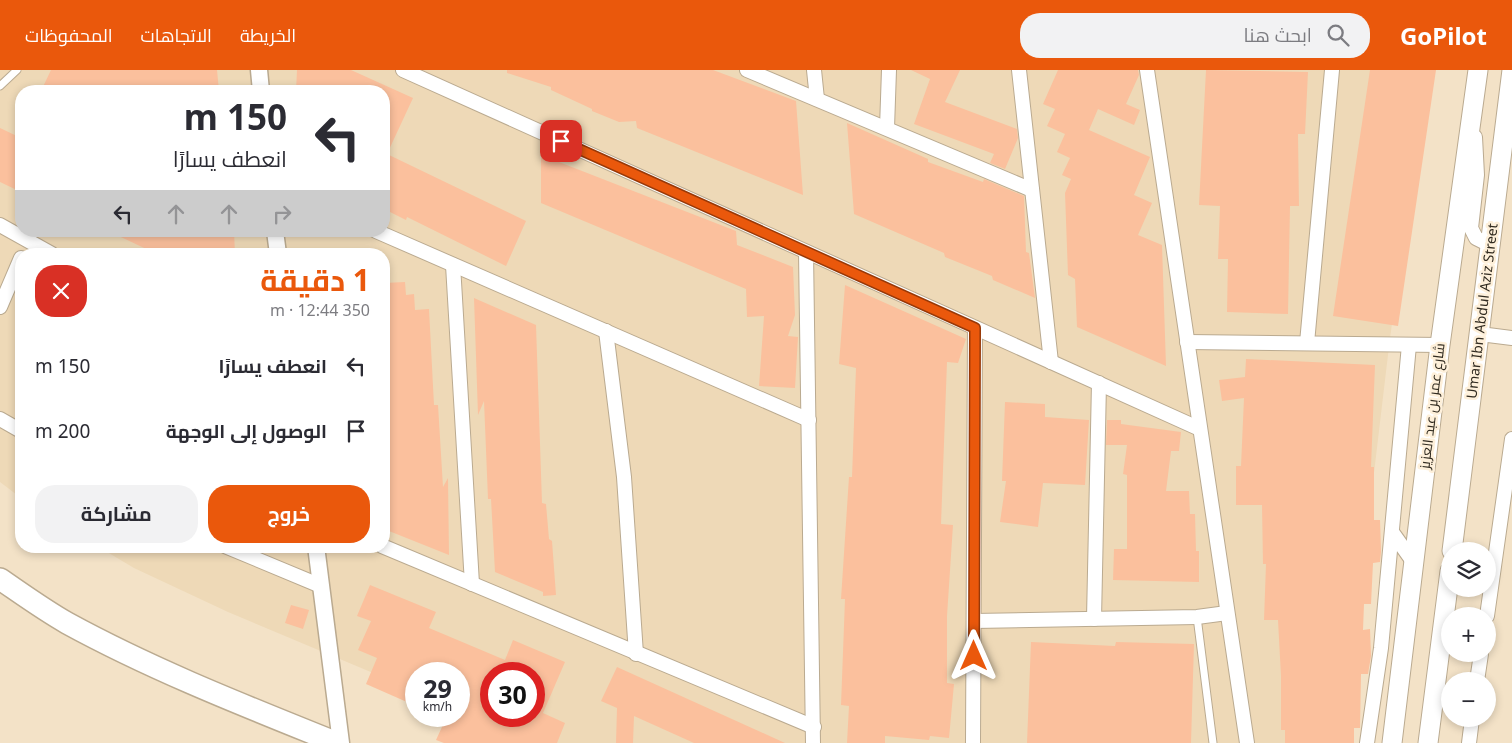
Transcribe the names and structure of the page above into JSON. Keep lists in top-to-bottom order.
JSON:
{
  "streets": {
    "main road": ["Umar Ibn Abdul Aziz Street", "شارع عمر بن عبد العزيز"]
  },
  "page": {
    "header": "GoPilot",
    "search": "ابحث هنا",
    "nav": ["الخريطة", "الاتجاهات", "المحفوظات"],
    "turn": ["150 m", "انعطف يسارًا"],
    "heading": ["1 دقيقة", "350 m · 12:44"],
    "list": [
      {
        "name": "انعطف يسارًا",
        "value": "150 m"
      },
      {
        "name": "الوصول إلى الوجهة",
        "value": "200 m"
      }
    ],
    "buttons": ["خروج", "مشاركة"],
    "map_buttons": ["+", "−"],
    "speed": "29 km/h",
    "limit": "30"
  }
}
